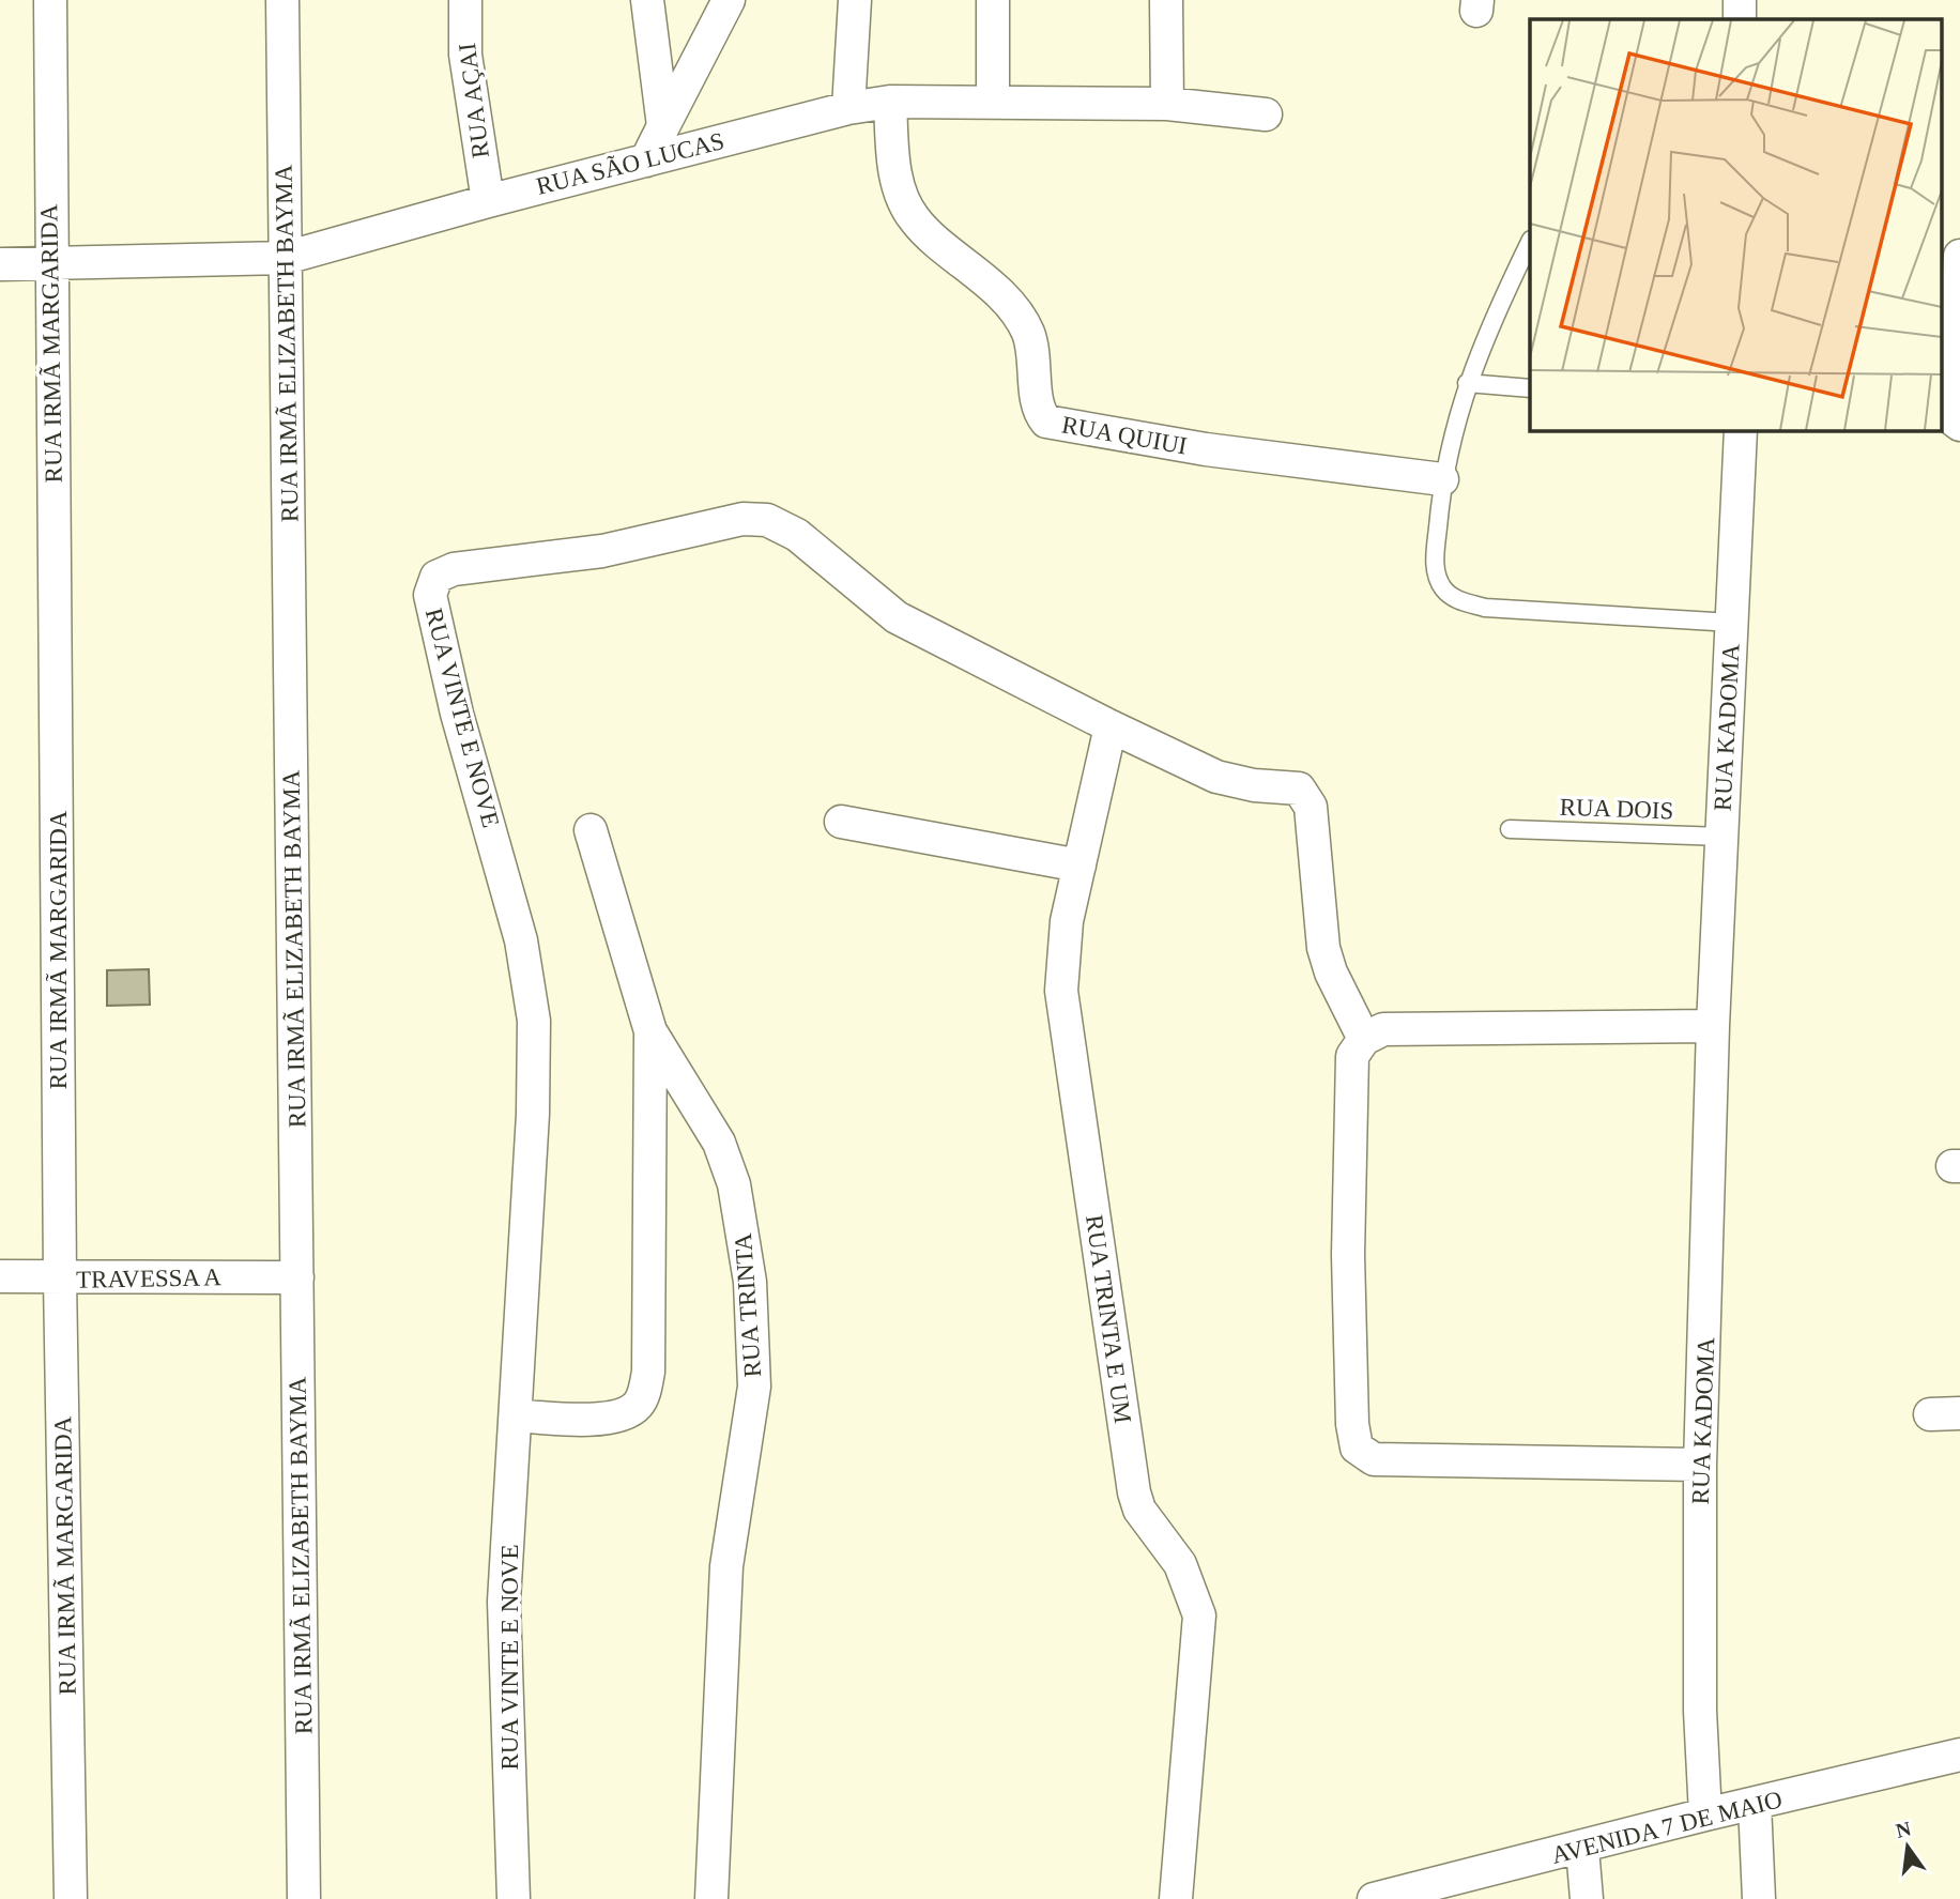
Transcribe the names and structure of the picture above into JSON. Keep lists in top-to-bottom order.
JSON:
{
  "streets": {
    "street": [
      "RUA AÇAI",
      "RUA SÃO LUCAS",
      "RUA IRMÃ MARGARIDA",
      "RUA IRMÃ ELIZABETH BAYMA",
      "RUA QUIUI",
      "RUA VINTE E NOVE",
      "RUA KADOMA",
      "TRAVESSA A",
      "RUA TRINTA",
      "RUA TRINTA E UM",
      "AVENIDA 7 DE MAIO"
    ],
    "lane": ["RUA DOIS"]
  },
  "crossings": [
    ["RUA AÇAI", "RUA SÃO LUCAS"],
    ["RUA SÃO LUCAS", "RUA IRMÃ MARGARIDA"],
    ["RUA SÃO LUCAS", "RUA IRMÃ ELIZABETH BAYMA"],
    ["RUA SÃO LUCAS", "RUA QUIUI"],
    ["RUA IRMÃ MARGARIDA", "TRAVESSA A"],
    ["RUA IRMÃ ELIZABETH BAYMA", "TRAVESSA A"],
    ["RUA VINTE E NOVE", "RUA TRINTA E UM"],
    ["RUA KADOMA", "RUA DOIS"],
    ["RUA KADOMA", "AVENIDA 7 DE MAIO"]
  ],
  "north": "top"
}
